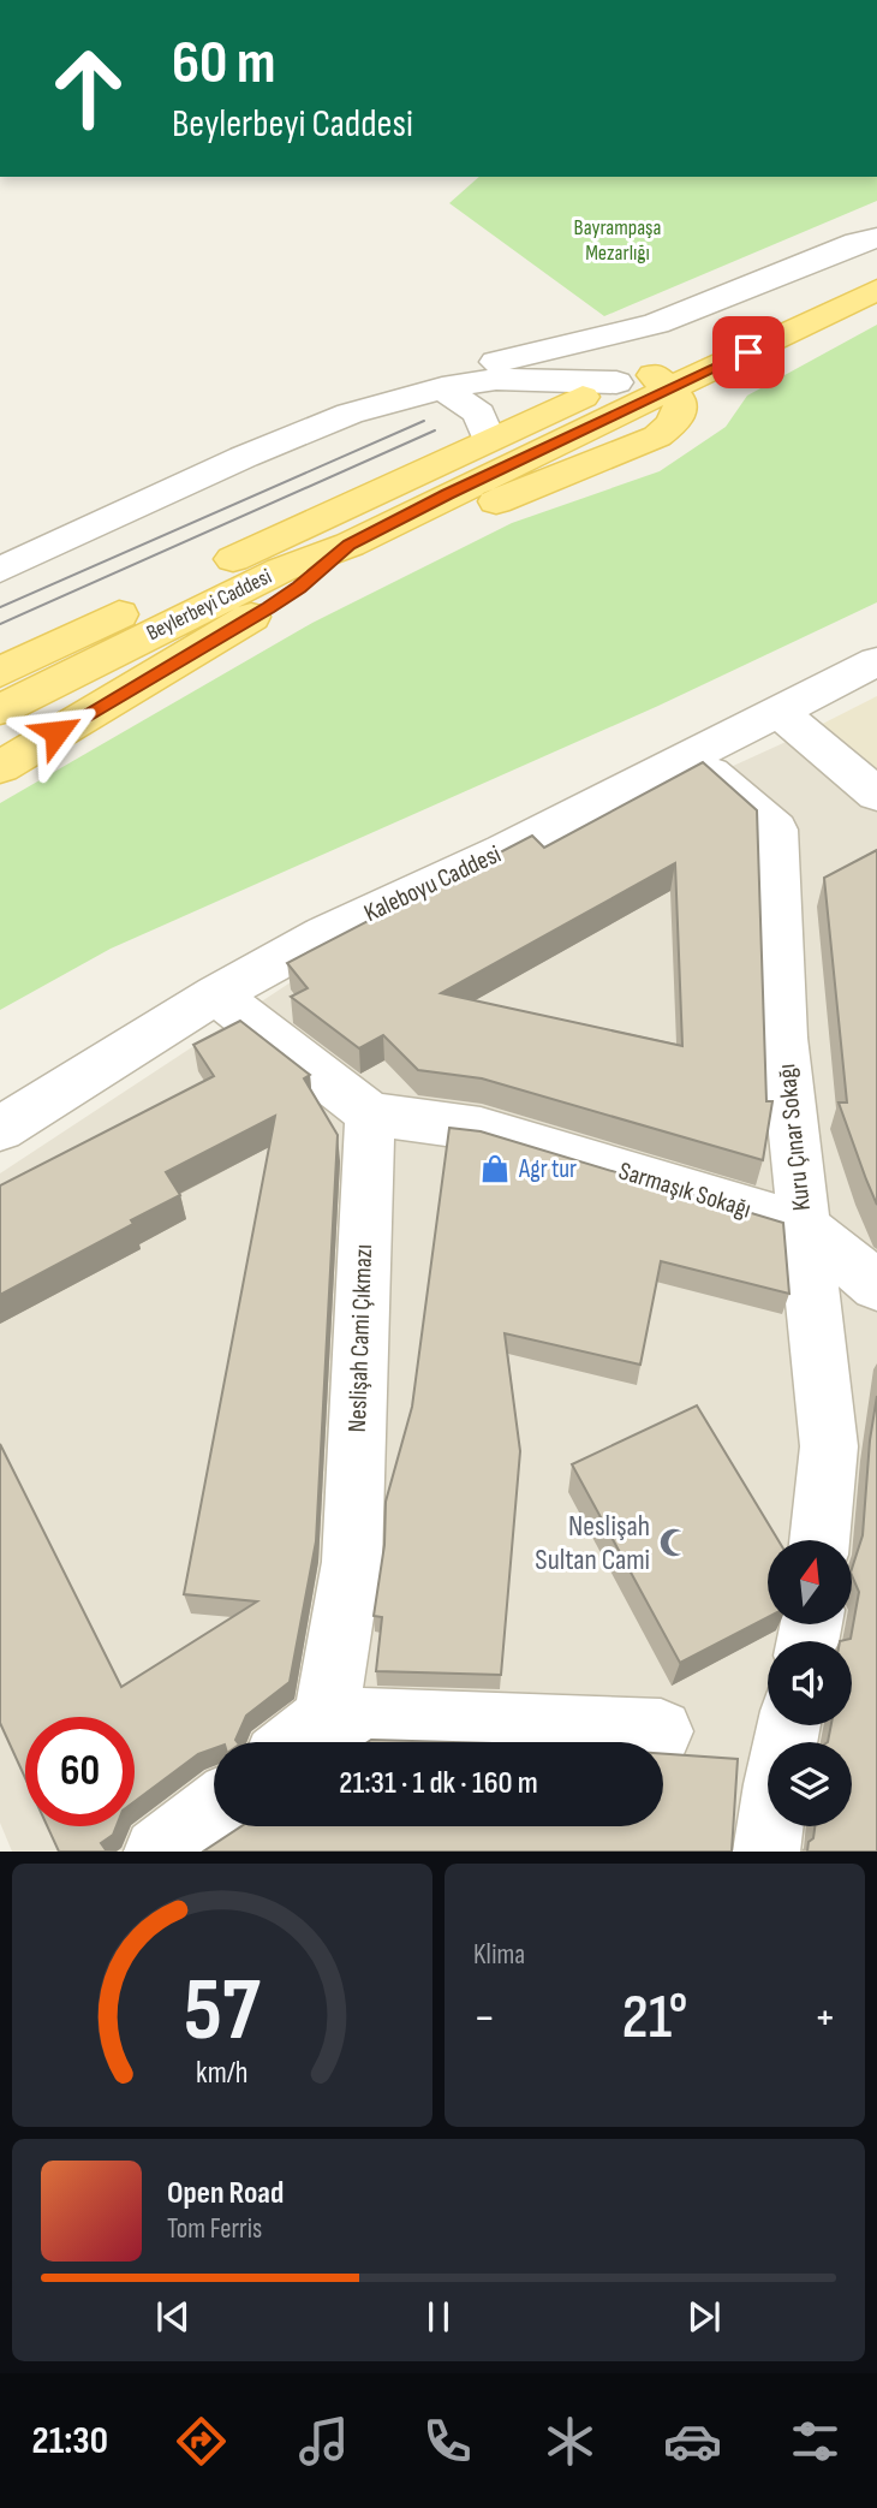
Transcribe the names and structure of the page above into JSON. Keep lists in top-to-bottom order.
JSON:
{
  "streets": {
    "main road": ["Beylerbeyi Caddesi"],
    "street": [
      "Kaleboyu Caddesi",
      "Kuru Çınar Sokağı",
      "Sarmaşık Sokağı",
      "Neslişah Cami Çıkmazı"
    ]
  },
  "crossings": [
    ["Kaleboyu Caddesi", "Kuru Çınar Sokağı"],
    ["Kuru Çınar Sokağı", "Sarmaşık Sokağı"],
    ["Sarmaşık Sokağı", "Neslişah Cami Çıkmazı"]
  ],
  "parks": ["Bayrampaşa Mezarlığı"],
  "places": {
    "shop": ["Agr tur"],
    "mosque": ["Neslişah Sultan Cami"]
  },
  "north": "top",
  "page": {
    "turn": ["60 m", "Beylerbeyi Caddesi"],
    "limit": "60",
    "trip": "21:31 · 1 dk · 160 m",
    "tile": "Klima",
    "heat": ["−", "21°", "+"],
    "song": ["Open Road", "Tom Ferris"],
    "tabs": "21:30",
    "gauge": ["57", "km/h"]
  }
}
